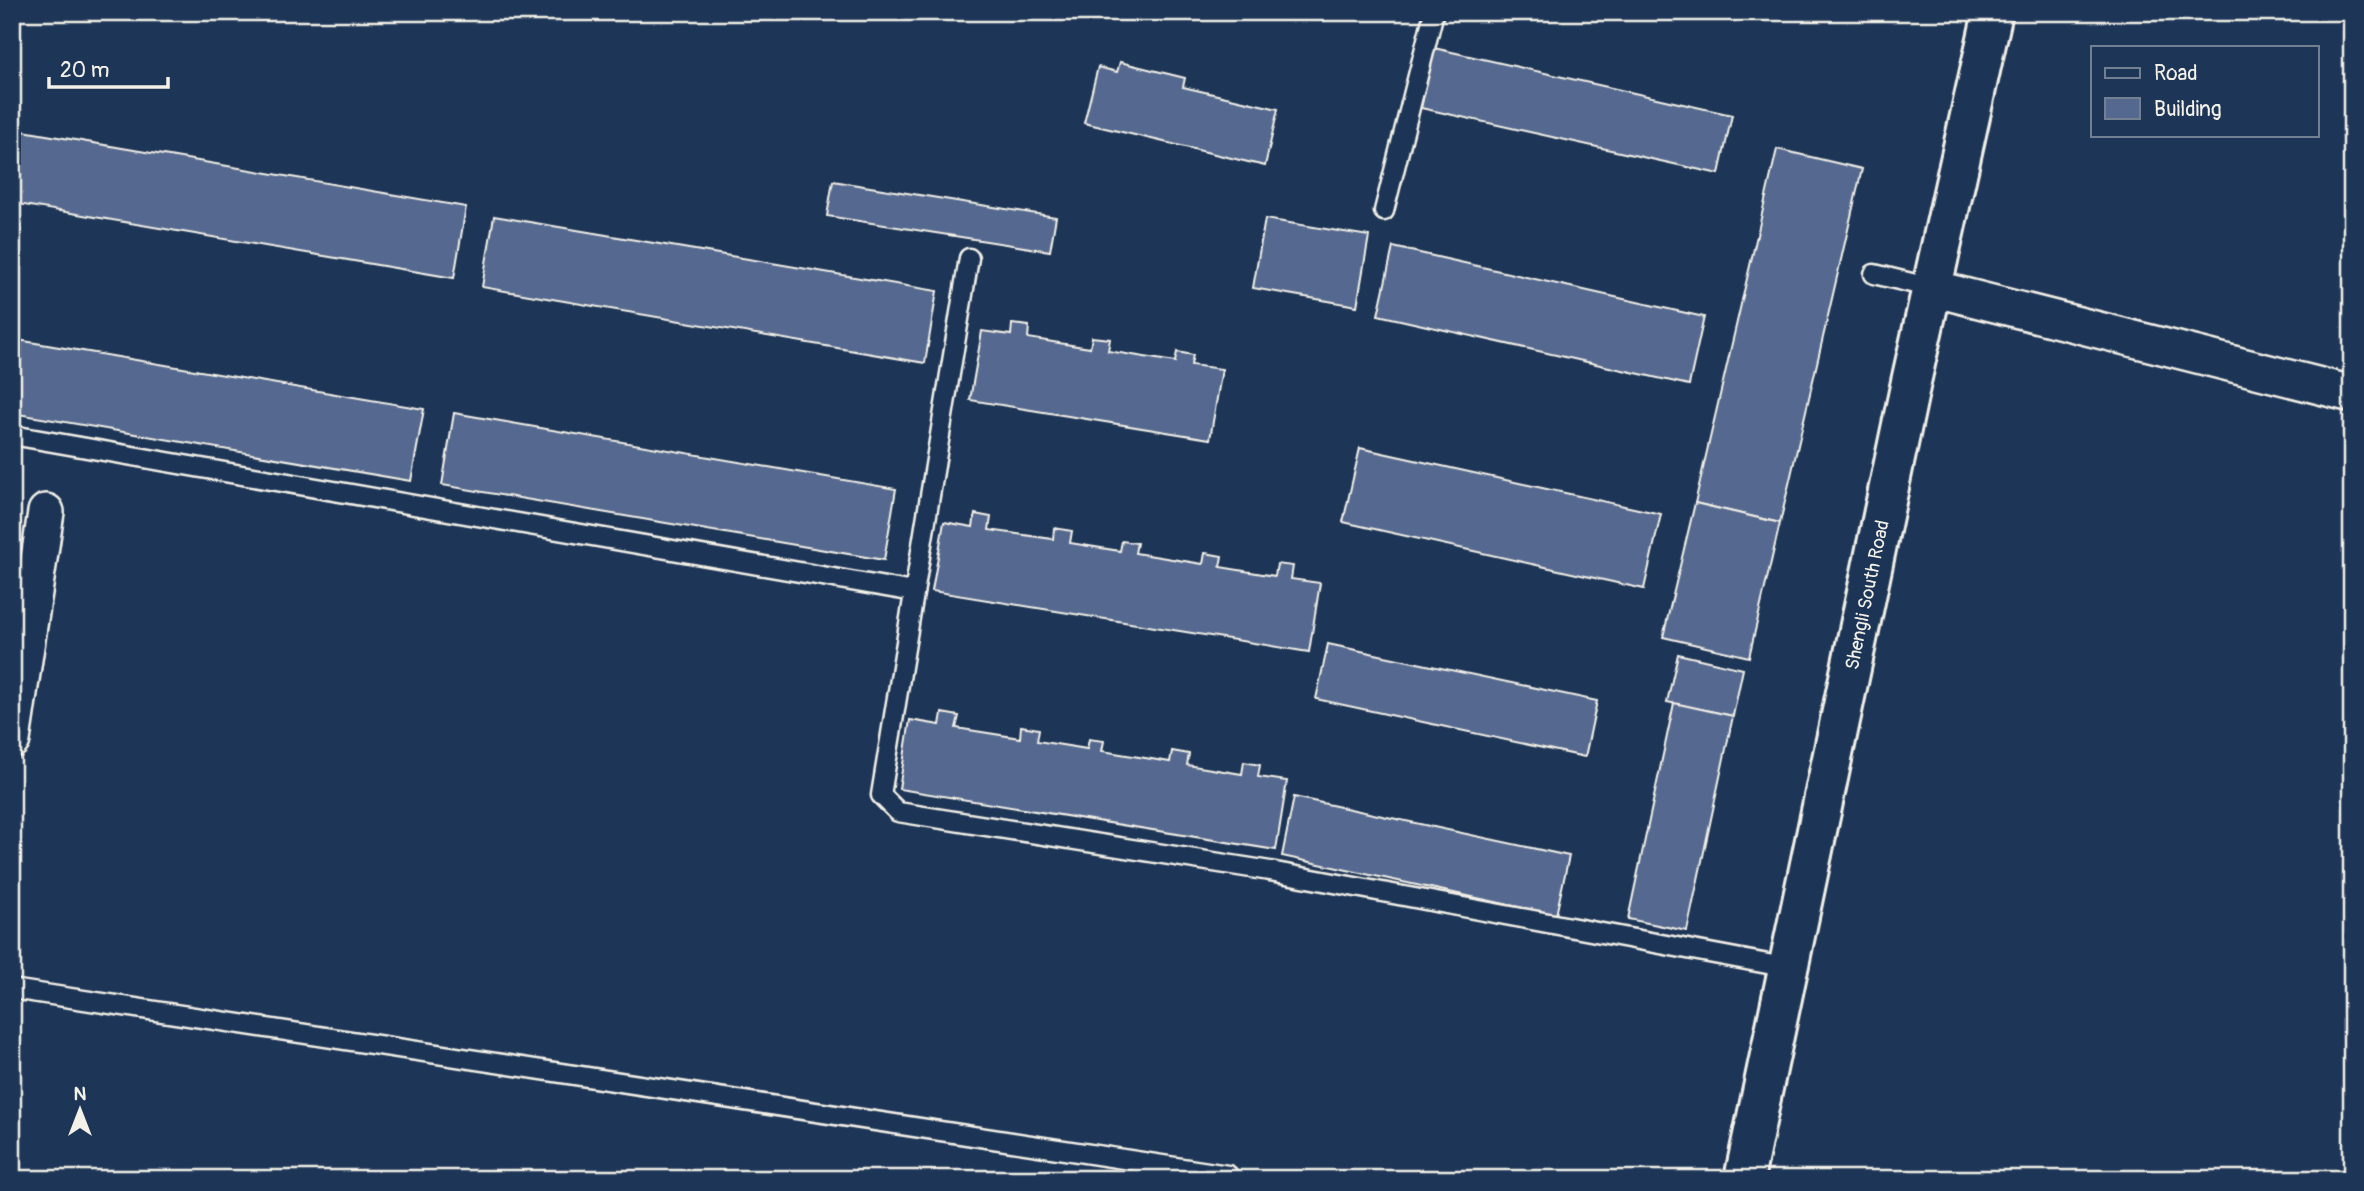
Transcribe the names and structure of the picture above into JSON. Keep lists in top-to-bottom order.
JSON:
{
  "streets": {
    "main road": ["Shengli South Road"]
  },
  "legend": ["Road", "Building"],
  "scale_bar": "20 m",
  "north": "top"
}
